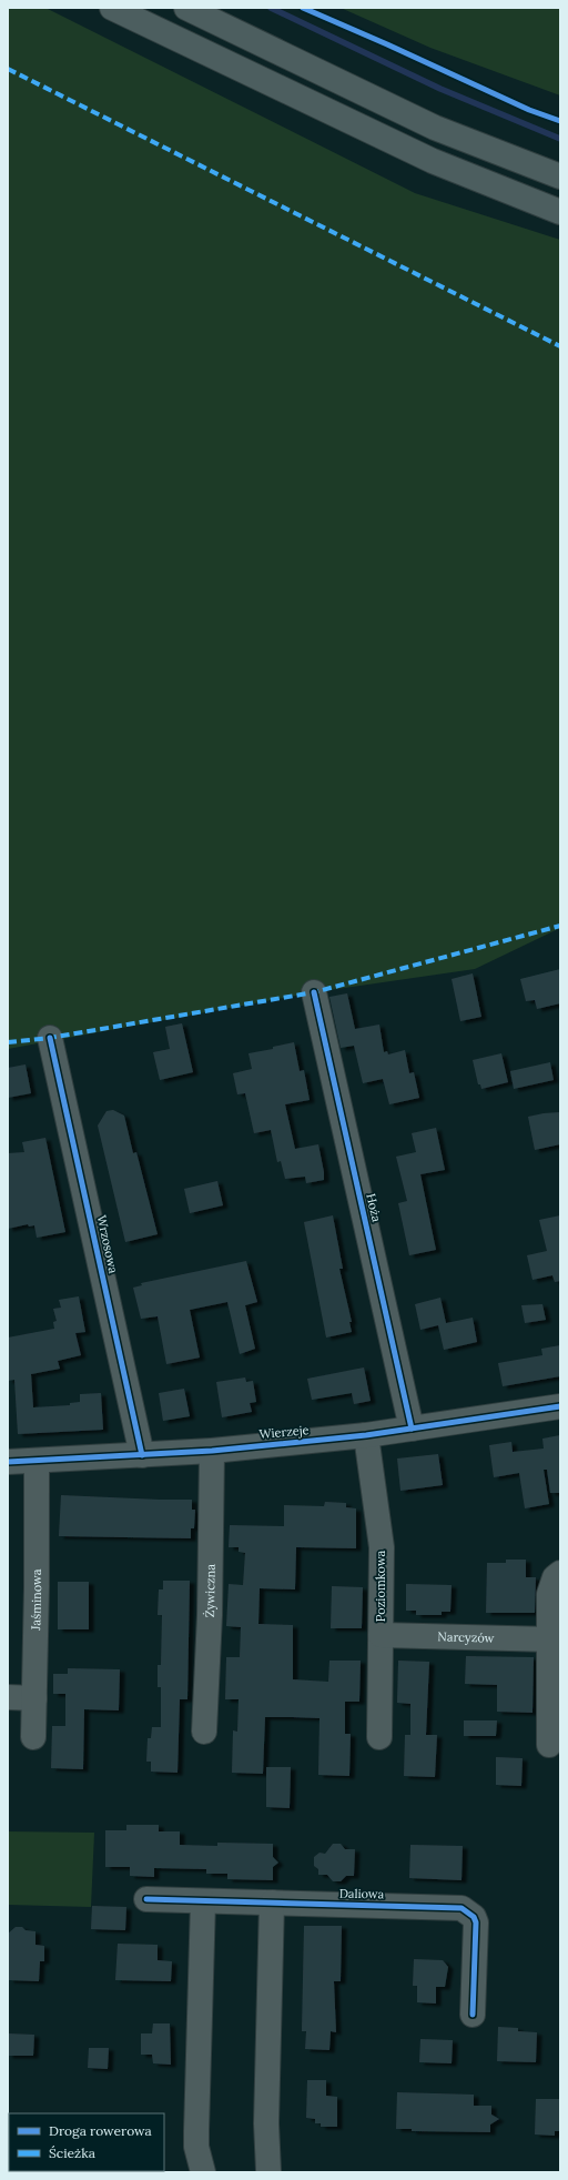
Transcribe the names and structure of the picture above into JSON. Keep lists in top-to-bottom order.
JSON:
{
  "streets": {
    "street": [
      "Hoża",
      "Wrzosowa",
      "Wierzeje",
      "Poziomkowa",
      "Żywiczna",
      "Jaśminowa",
      "Narcyzów",
      "Daliowa"
    ]
  },
  "crossings": [
    ["Hoża", "Wierzeje"],
    ["Wrzosowa", "Wierzeje"],
    ["Wierzeje", "Poziomkowa"],
    ["Wierzeje", "Żywiczna"],
    ["Wierzeje", "Jaśminowa"],
    ["Poziomkowa", "Narcyzów"]
  ],
  "legend": ["Droga rowerowa", "Ścieżka"]
}
